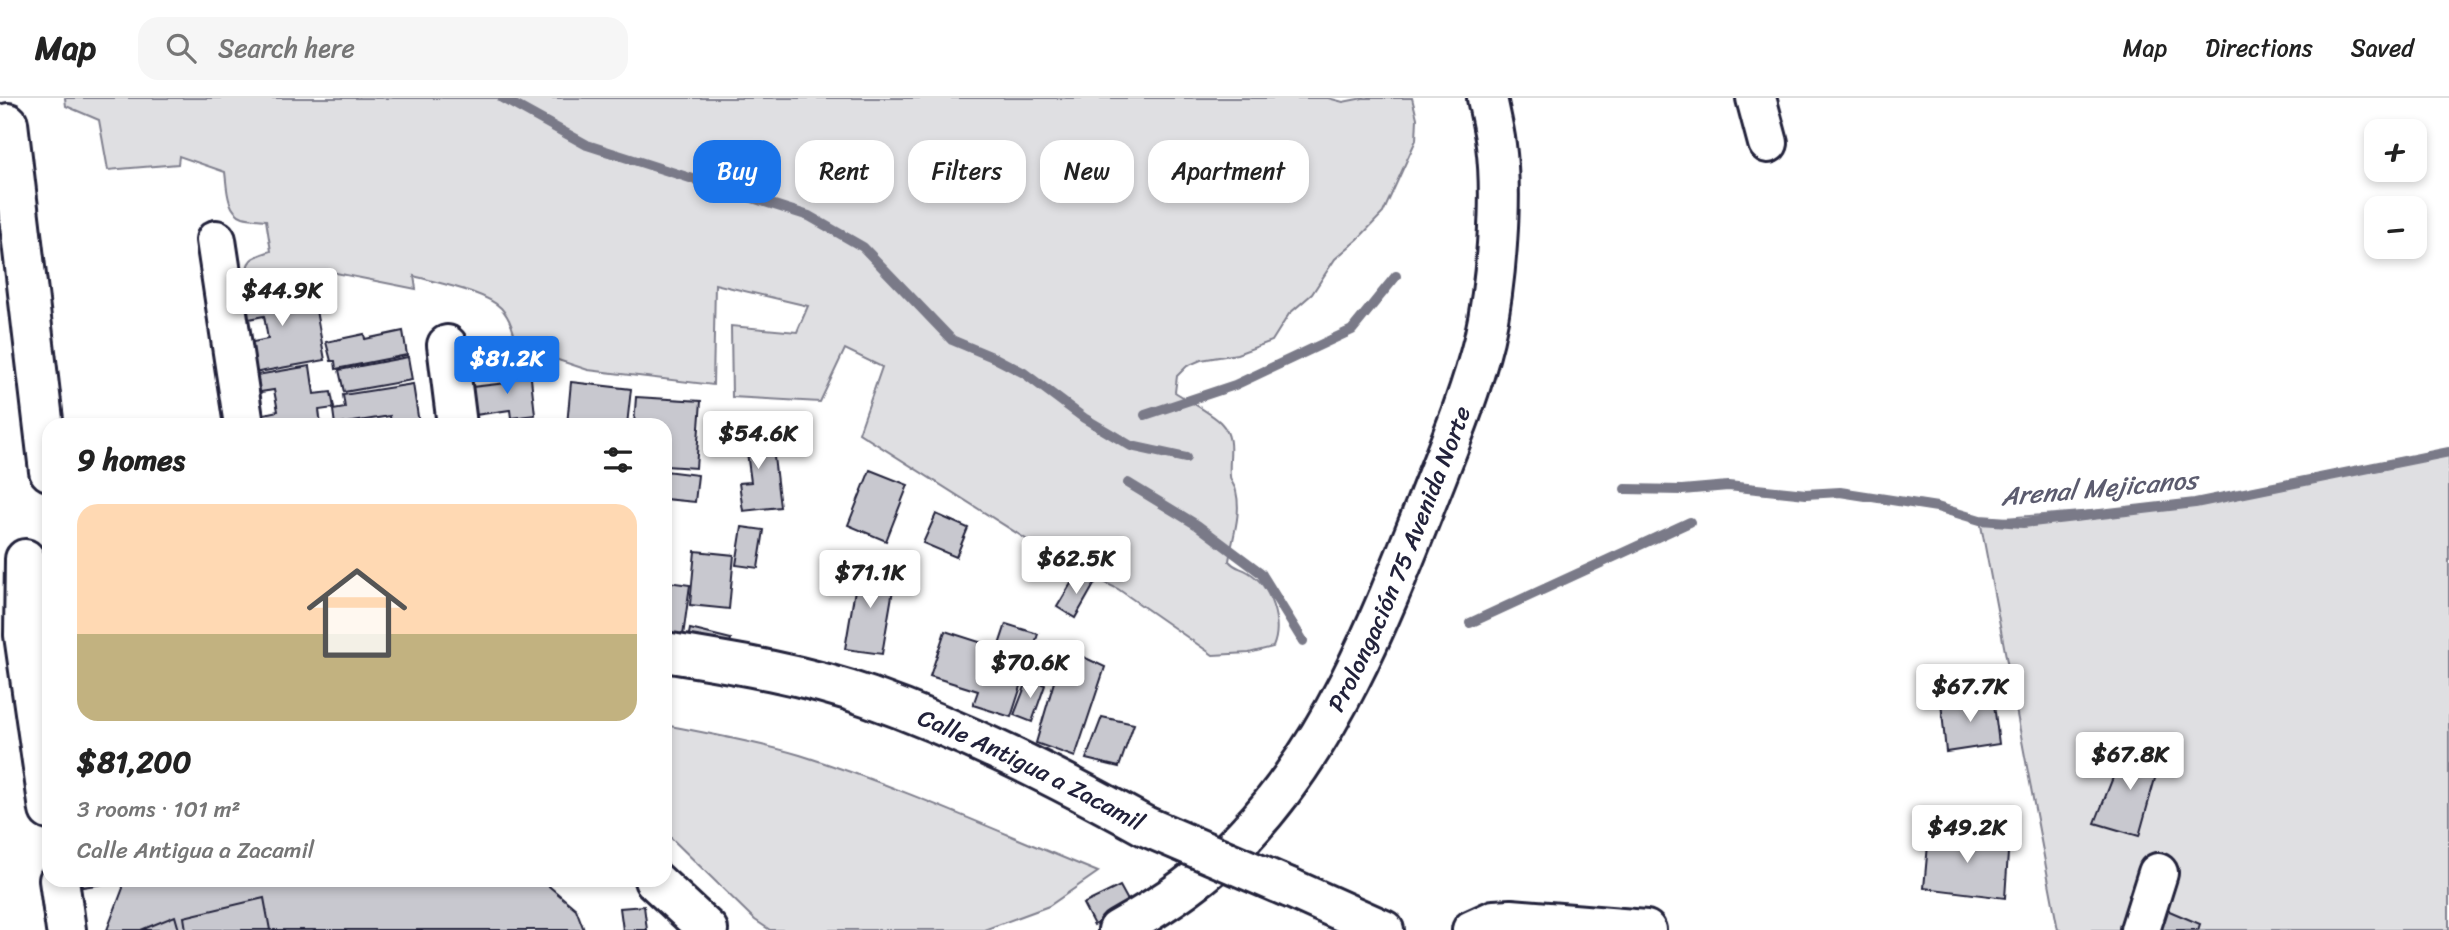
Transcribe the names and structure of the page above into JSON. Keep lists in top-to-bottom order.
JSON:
{
  "streets": {
    "street": ["Prolongación 75 Avenida Norte", "Calle Antigua a Zacamil"]
  },
  "water": ["Arenal Mejicanos"],
  "page": {
    "header": "Map",
    "search": "Search here",
    "nav": ["Map", "Directions", "Saved"],
    "map_buttons": ["+", "−"],
    "chip": [
      "Buy",
      "Rent",
      "Filters",
      "New",
      "Apartment"
    ],
    "price": [
      "$44.9K",
      "$81.2K",
      "$54.6K",
      "$62.5K",
      "$71.1K",
      "$70.6K",
      "$67.7K",
      "$67.8K",
      "$49.2K"
    ],
    "heading": "9 homes",
    "list": [
      {
        "name": "$81,200",
        "note": "3 rooms · 101 m² · Calle Antigua a Zacamil"
      }
    ]
  }
}
